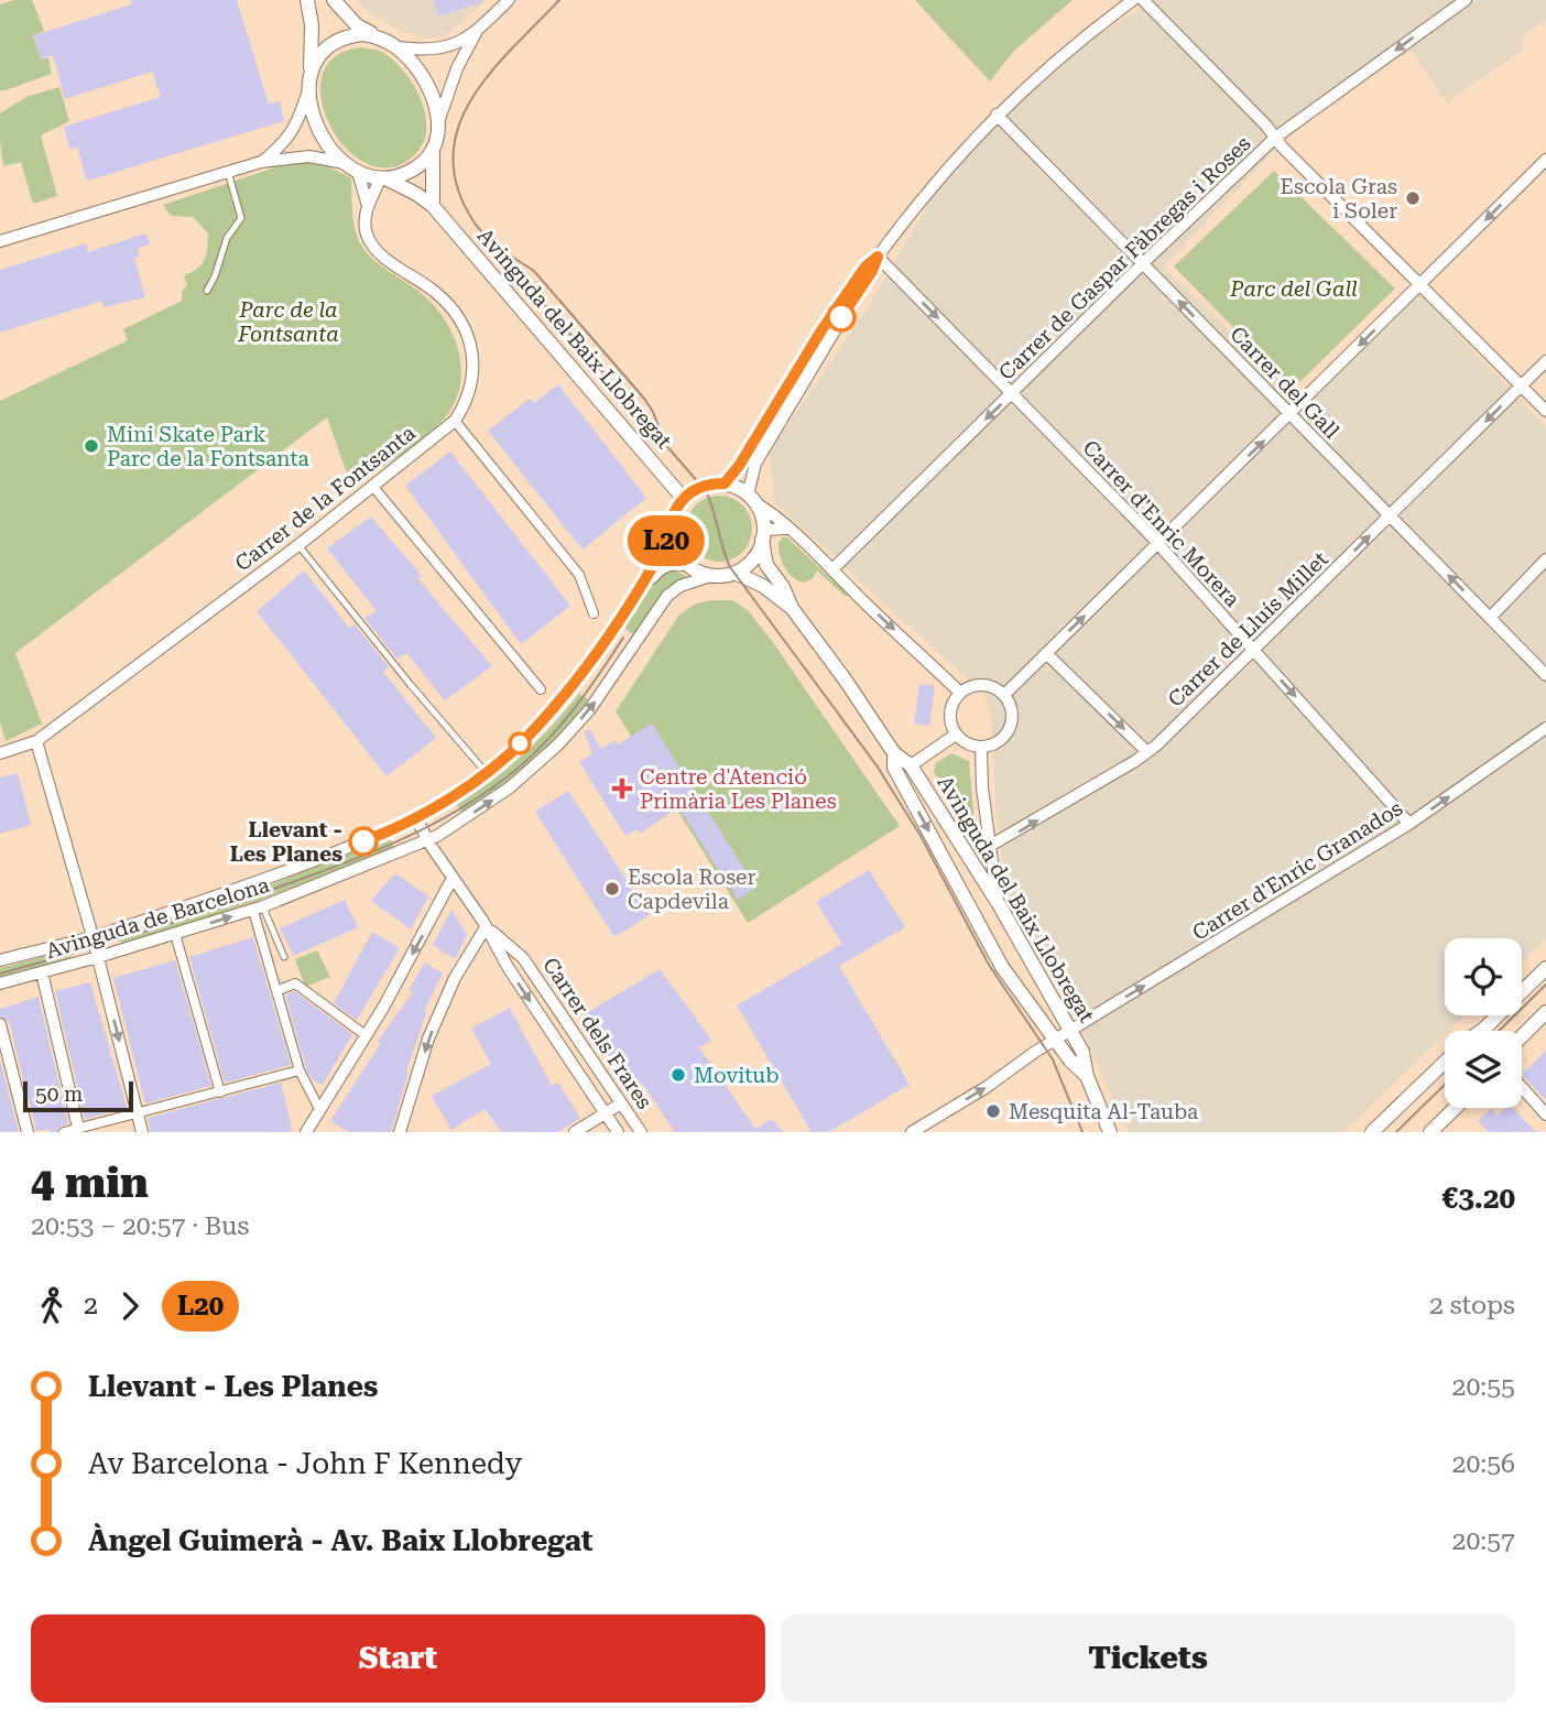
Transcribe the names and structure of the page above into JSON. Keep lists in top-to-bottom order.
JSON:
{
  "streets": {
    "street": [
      "Carrer de Gaspar Fàbregas i Roses",
      "Avinguda del Baix Llobregat",
      "Carrer del Gall",
      "Carrer de la Fontsanta",
      "Carrer d'Enric Morera",
      "Carrer de Lluís Millet",
      "Carrer d'Enric Granados",
      "Avinguda de Barcelona",
      "Carrer dels Frares"
    ]
  },
  "crossings": [
    ["Carrer de Gaspar Fàbregas i Roses", "Carrer del Gall"],
    ["Carrer de Gaspar Fàbregas i Roses", "Carrer d'Enric Morera"],
    ["Avinguda del Baix Llobregat", "Carrer de la Fontsanta"],
    ["Avinguda del Baix Llobregat", "Carrer d'Enric Granados"],
    ["Avinguda del Baix Llobregat", "Avinguda de Barcelona"],
    ["Carrer del Gall", "Carrer de Lluís Millet"],
    ["Carrer d'Enric Morera", "Carrer de Lluís Millet"],
    ["Carrer d'Enric Morera", "Carrer d'Enric Granados"],
    ["Avinguda de Barcelona", "Carrer dels Frares"]
  ],
  "one_way": [
    "Carrer de Gaspar Fàbregas i Roses",
    "Carrer del Gall",
    "Carrer d'Enric Morera",
    "Carrer d'Enric Granados"
  ],
  "parks": ["Parc del Gall", "Parc de la Fontsanta"],
  "places": {
    "other": [
      "Escola Gras i Soler",
      "Mini Skate Park Parc de la Fontsanta",
      "Llevant - Les Planes",
      "Escola Roser Capdevila",
      "Movitub",
      "Mesquita Al-Tauba"
    ],
    "health": ["Centre d'Atenció Primària Les Planes"]
  },
  "lines": ["bus line L20"],
  "scale_bar": "50 m",
  "page": {
    "on_map": "L20",
    "scale": "50 m",
    "heading": ["4 min", "20:53 – 20:57 · Bus", "€3.20"],
    "legs": ["2", "L20", "2 stops"],
    "list": [
      {
        "name": "Llevant - Les Planes",
        "value": "20:55"
      },
      {
        "name": "Av Barcelona - John F Kennedy",
        "value": "20:56"
      },
      {
        "name": "Àngel Guimerà - Av. Baix Llobregat",
        "value": "20:57"
      }
    ],
    "buttons": ["Start", "Tickets"]
  }
}
